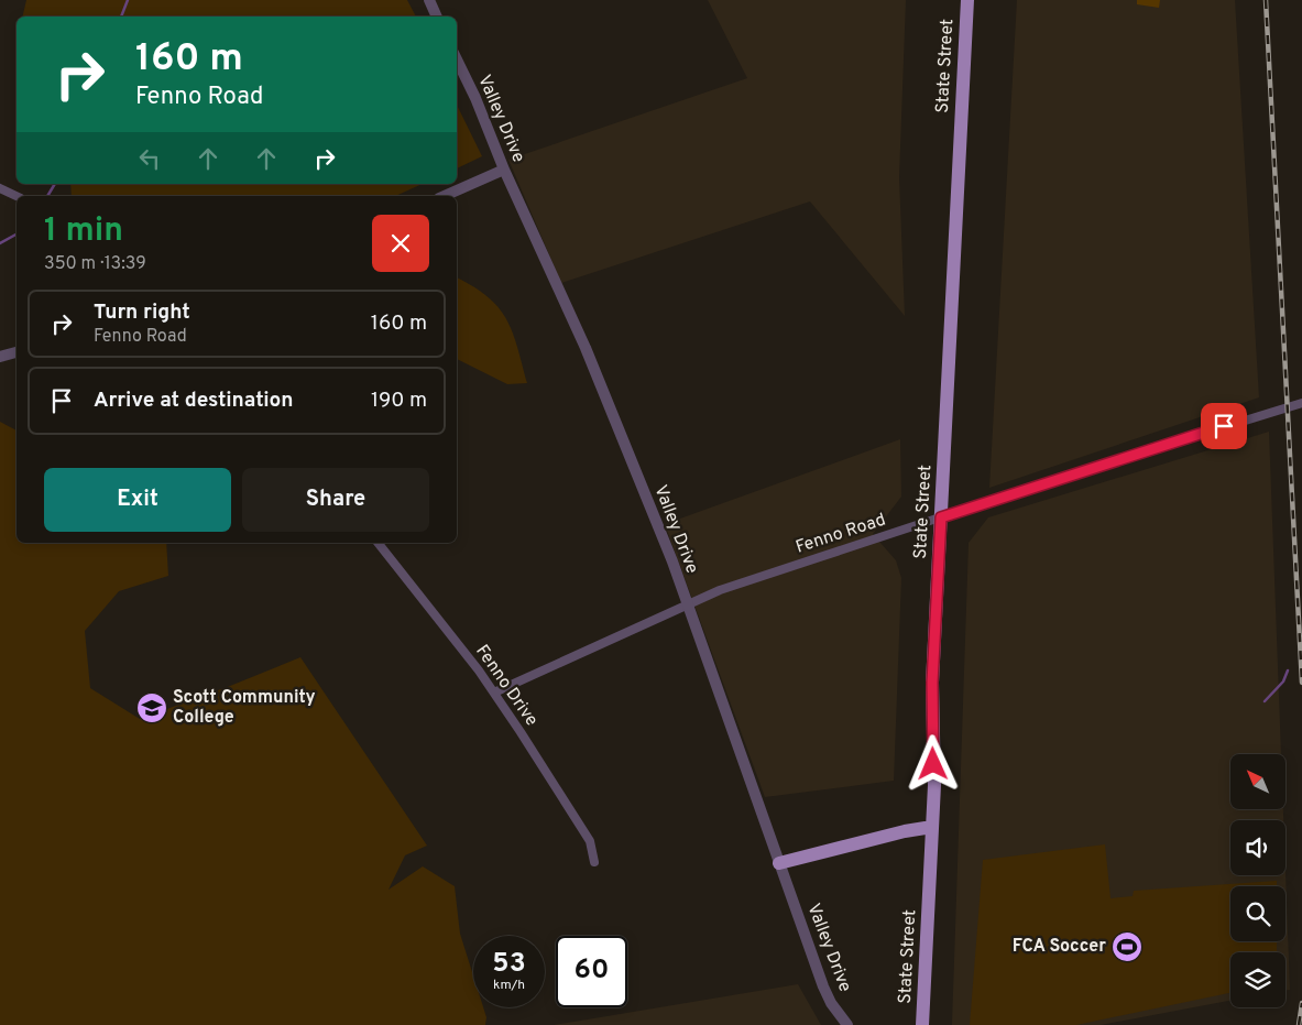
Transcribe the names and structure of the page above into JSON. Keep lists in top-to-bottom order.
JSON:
{
  "streets": {
    "main road": ["State Street"],
    "street": ["Valley Drive", "Fenno Road", "Fenno Drive"]
  },
  "crossings": [
    ["State Street", "Fenno Road"],
    ["Valley Drive", "Fenno Road"],
    ["Fenno Road", "Fenno Drive"]
  ],
  "places": {
    "school or university": ["Scott Community College"],
    "sports": ["FCA Soccer"]
  },
  "north": "top left",
  "page": {
    "turn": ["160 m", "Fenno Road"],
    "heading": ["1 min", "350 m · 13:39"],
    "list": [
      {
        "name": "Turn right",
        "note": "Fenno Road",
        "value": "160 m"
      },
      {
        "name": "Arrive at destination",
        "value": "190 m"
      }
    ],
    "buttons": ["Exit", "Share"],
    "speed": "53 km/h",
    "limit": "60"
  }
}
